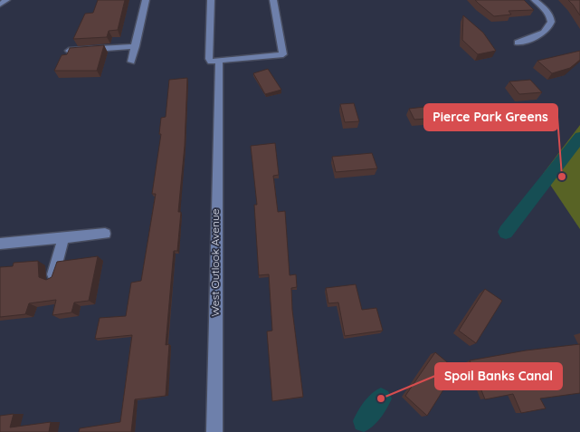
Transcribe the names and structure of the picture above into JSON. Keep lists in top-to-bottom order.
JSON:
{
  "streets": {
    "street": ["West Outlook Avenue"]
  },
  "places": ["Pierce Park Greens", "Spoil Banks Canal"]
}
